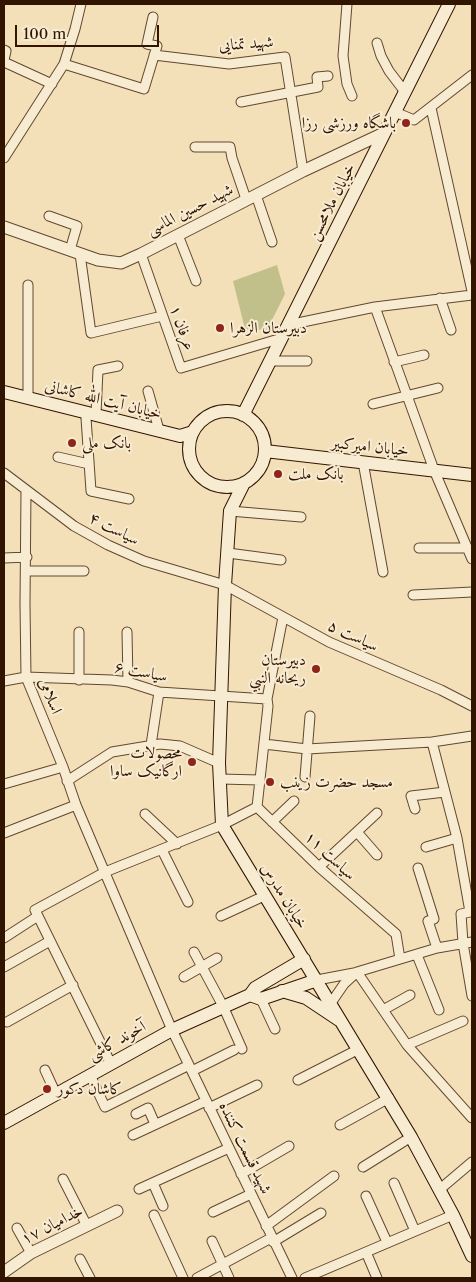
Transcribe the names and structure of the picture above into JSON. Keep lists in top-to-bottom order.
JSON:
{
  "streets": {
    "main road": [
      "خیابان ملامحسن",
      "خیابان آیت الله کاشانی",
      "خیابان امیرکبیر",
      "خیابان مدرس",
      "آخوند کاشی"
    ],
    "street": [
      "شهید تمنایی",
      "شهید حسین الماسی",
      "عرفان ۱",
      "سیاست ۴",
      "سیاست ۵",
      "سیاست ۶",
      "اسلامی",
      "سیاست ۱۱",
      "شهید قسمت کننده",
      "خدامیان ۱۷"
    ]
  },
  "crossings": [
    ["شهید تمنایی", "شهید حسین الماسی"],
    ["خیابان ملامحسن", "شهید حسین الماسی"],
    ["خیابان ملامحسن", "عرفان ۱"],
    ["خیابان ملامحسن", "خیابان آیت الله کاشانی"],
    ["خیابان ملامحسن", "خیابان امیرکبیر"],
    ["شهید حسین الماسی", "عرفان ۱"],
    ["خیابان آیت الله کاشانی", "خیابان امیرکبیر"],
    ["سیاست ۴", "سیاست ۵"],
    ["سیاست ۴", "اسلامی"],
    ["سیاست ۴", "خیابان مدرس"],
    ["سیاست ۵", "خیابان مدرس"],
    ["سیاست ۶", "اسلامی"],
    ["سیاست ۶", "خیابان مدرس"],
    ["اسلامی", "آخوند کاشی"],
    ["اسلامی", "شهید قسمت کننده"],
    ["خیابان مدرس", "آخوند کاشی"],
    ["آخوند کاشی", "شهید قسمت کننده"]
  ],
  "places": [
    "باشگاه ورزشی رزا",
    "دبیرستان الزهرا",
    "بانک ملی",
    "بانک ملت",
    "دبيرستان ريحانه النبي",
    "محصولات ارگانیک ساوا",
    "مسجد حضرت زینب",
    "کاشان دکور"
  ],
  "scale_bar": "100 m"
}
